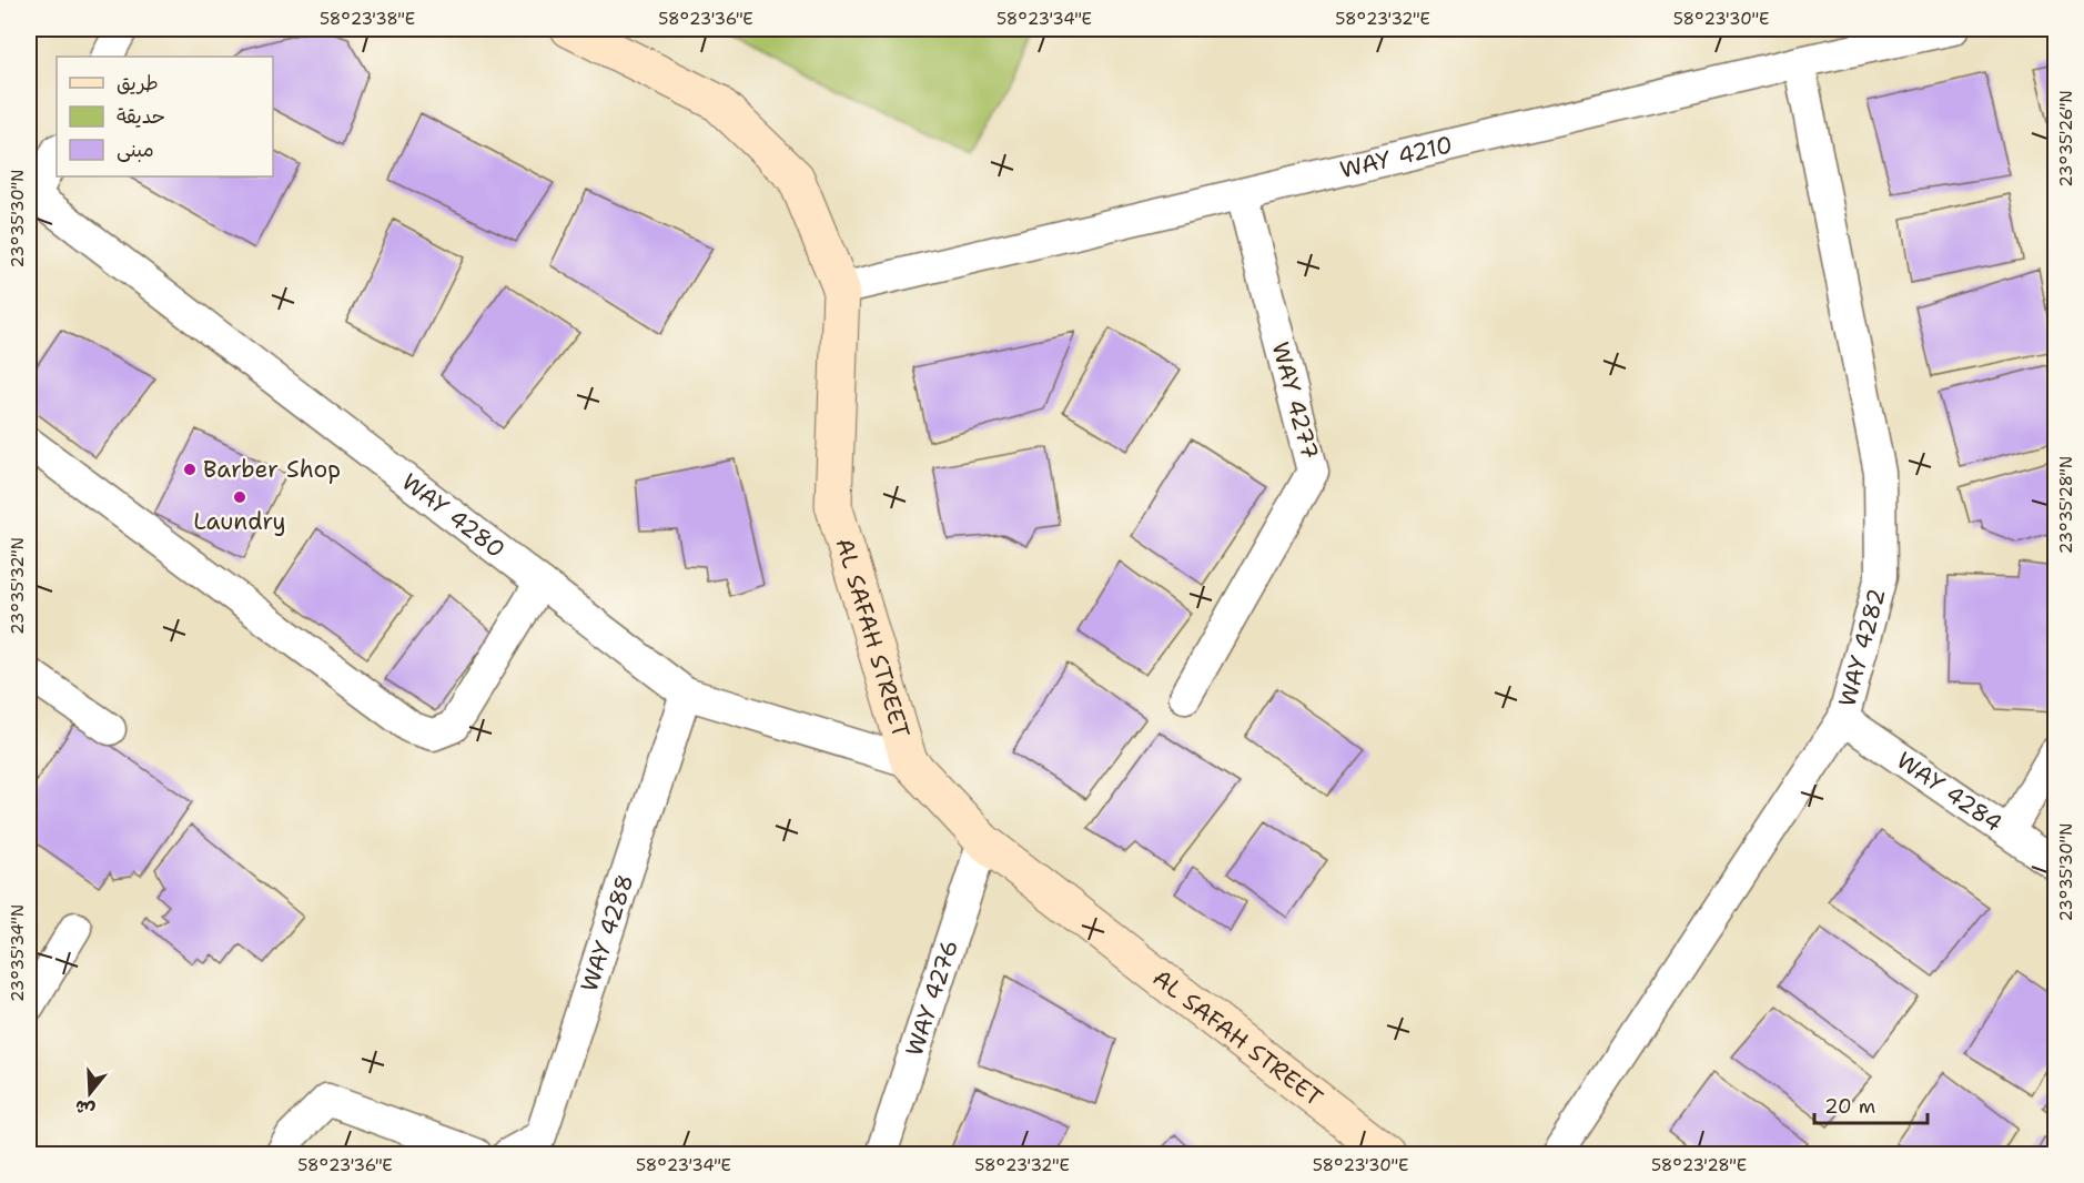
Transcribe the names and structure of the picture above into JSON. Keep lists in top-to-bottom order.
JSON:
{
  "streets": {
    "street": [
      "WAY 4210",
      "WAY 4277",
      "WAY 4280",
      "AL SAFAH STREET",
      "WAY 4282",
      "WAY 4284",
      "WAY 4288",
      "WAY 4276"
    ]
  },
  "crossings": [
    ["WAY 4210", "WAY 4277"],
    ["WAY 4210", "AL SAFAH STREET"],
    ["WAY 4210", "WAY 4282"],
    ["WAY 4280", "AL SAFAH STREET"],
    ["WAY 4280", "WAY 4288"],
    ["AL SAFAH STREET", "WAY 4276"],
    ["WAY 4282", "WAY 4284"]
  ],
  "places": ["Barber Shop", "Laundry"],
  "legend": ["طريق", "حديقة", "مبنى"],
  "scale_bar": "20 m",
  "north": "bottom",
  "coordinates": [
    "58°23'38\"E",
    "58°23'36\"E",
    "58°23'34\"E",
    "58°23'32\"E",
    "58°23'30\"E",
    "23°35'26\"N",
    "23°35'30\"N",
    "23°35'28\"N",
    "23°35'32\"N",
    "23°35'34\"N",
    "58°23'28\"E"
  ]
}
